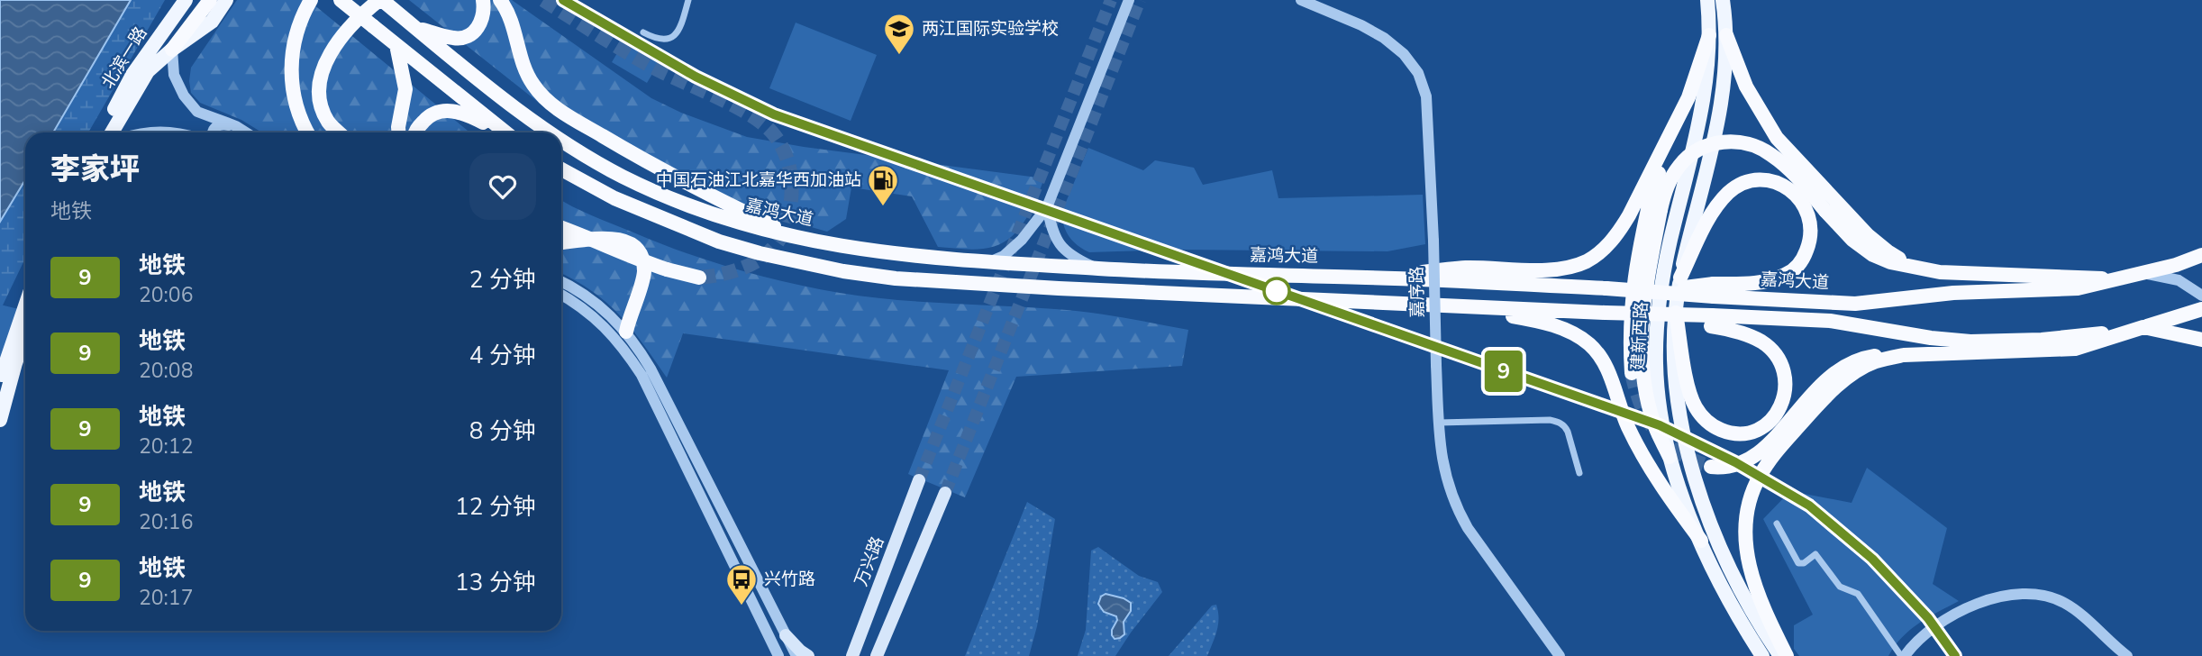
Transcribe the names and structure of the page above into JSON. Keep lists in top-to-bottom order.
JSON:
{
  "streets": {
    "highway": ["嘉鸿大道"],
    "main road": ["北滨一路", "建新西路", "万兴路"],
    "street": ["嘉序路"]
  },
  "places": {
    "school or university": ["两江国际实验学校"],
    "fuel station": ["中国石油江北嘉华西加油站"],
    "bus stop": ["兴竹路"]
  },
  "lines": ["metro line 9"],
  "page": {
    "on_map": "9",
    "heading": ["李家坪", "地铁"],
    "list": [
      {
        "mark": "9",
        "name": "地铁",
        "note": "20:06",
        "value": "2 分钟"
      },
      {
        "mark": "9",
        "name": "地铁",
        "note": "20:08",
        "value": "4 分钟"
      },
      {
        "mark": "9",
        "name": "地铁",
        "note": "20:12",
        "value": "8 分钟"
      },
      {
        "mark": "9",
        "name": "地铁",
        "note": "20:16",
        "value": "12 分钟"
      },
      {
        "mark": "9",
        "name": "地铁",
        "note": "20:17",
        "value": "13 分钟"
      }
    ]
  }
}
